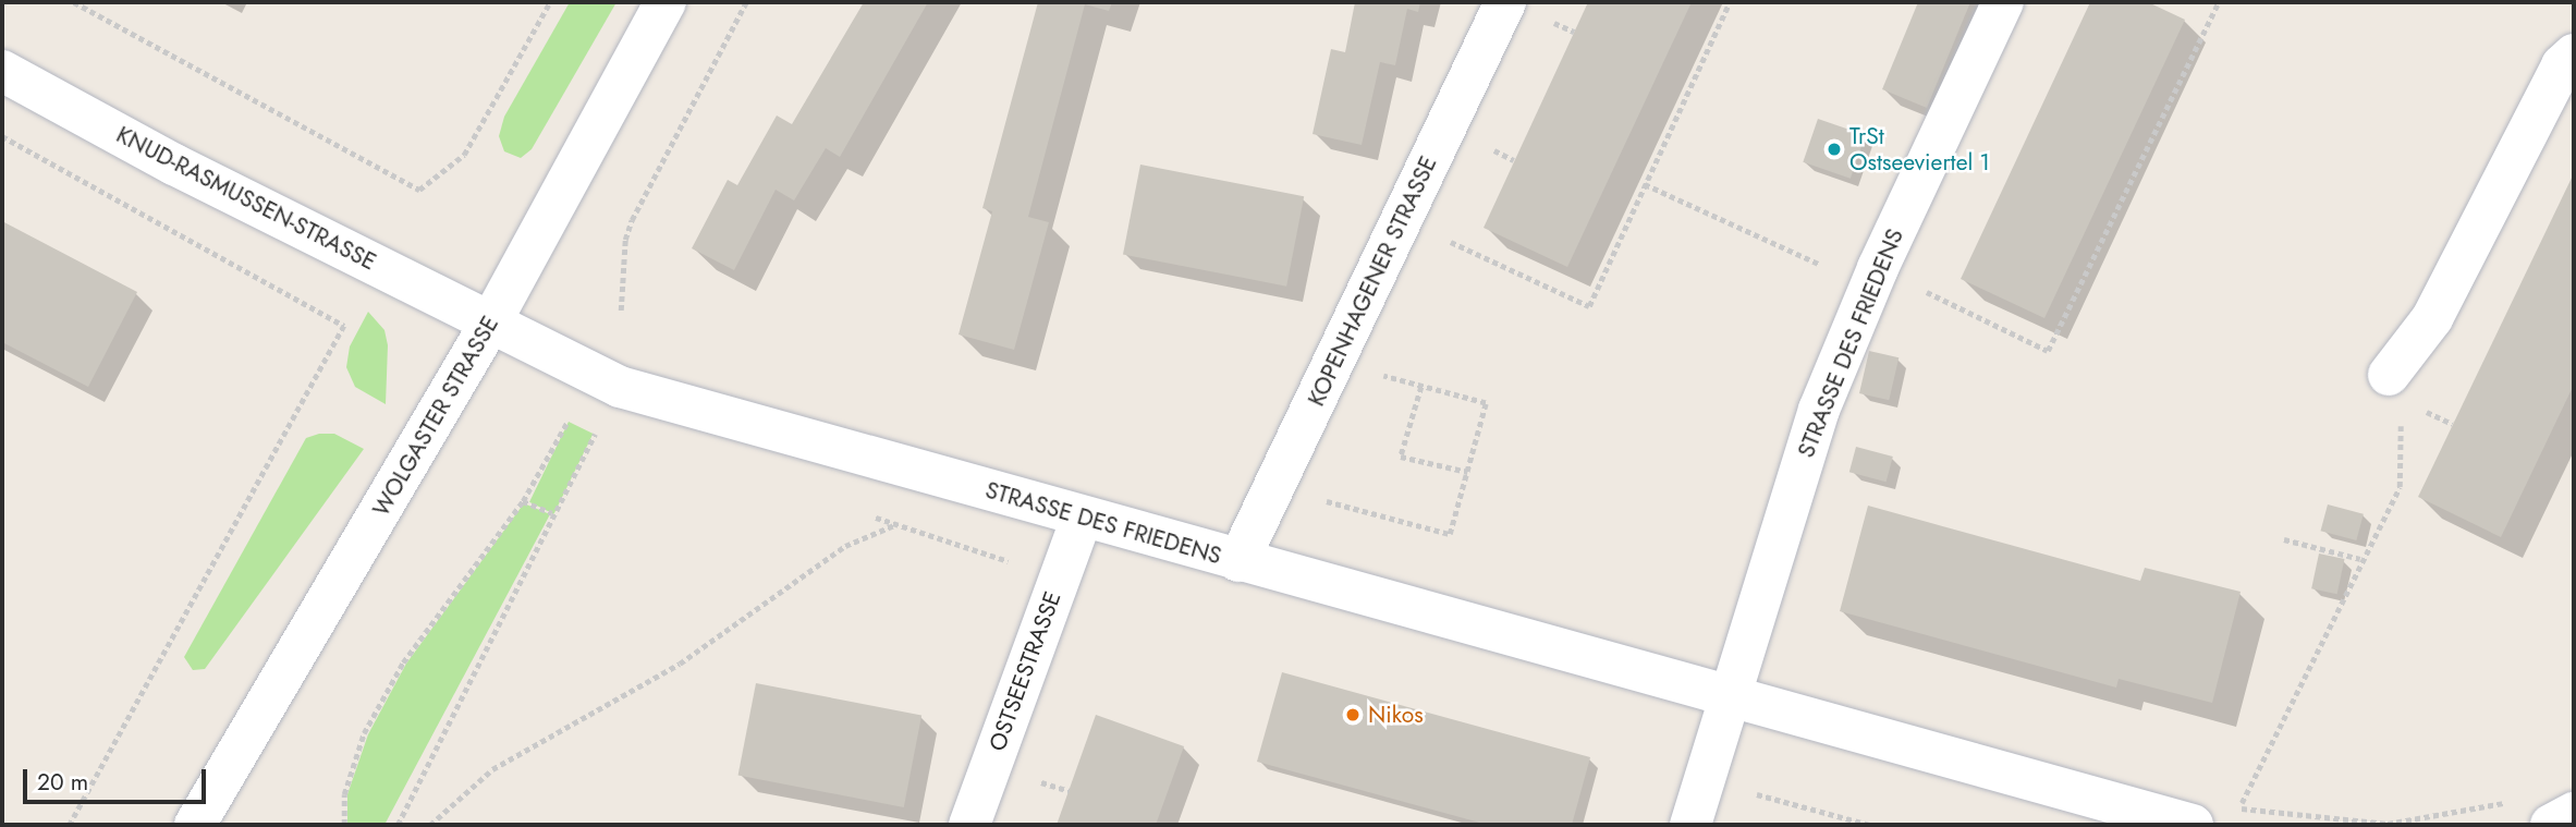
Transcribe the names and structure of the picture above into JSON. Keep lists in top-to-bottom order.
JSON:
{
  "streets": {
    "street": [
      "KNUD-RASMUSSEN-STRASSE",
      "KOPENHAGENER STRASSE",
      "STRASSE DES FRIEDENS",
      "WOLGASTER STRASSE",
      "OSTSEESTRASSE"
    ]
  },
  "crossings": [
    ["KNUD-RASMUSSEN-STRASSE", "STRASSE DES FRIEDENS"],
    ["KNUD-RASMUSSEN-STRASSE", "WOLGASTER STRASSE"],
    ["KOPENHAGENER STRASSE", "STRASSE DES FRIEDENS"],
    ["STRASSE DES FRIEDENS", "WOLGASTER STRASSE"],
    ["STRASSE DES FRIEDENS", "OSTSEESTRASSE"]
  ],
  "places": ["TrSt Ostseeviertel 1", "Nikos"],
  "scale_bar": "20 m"
}
